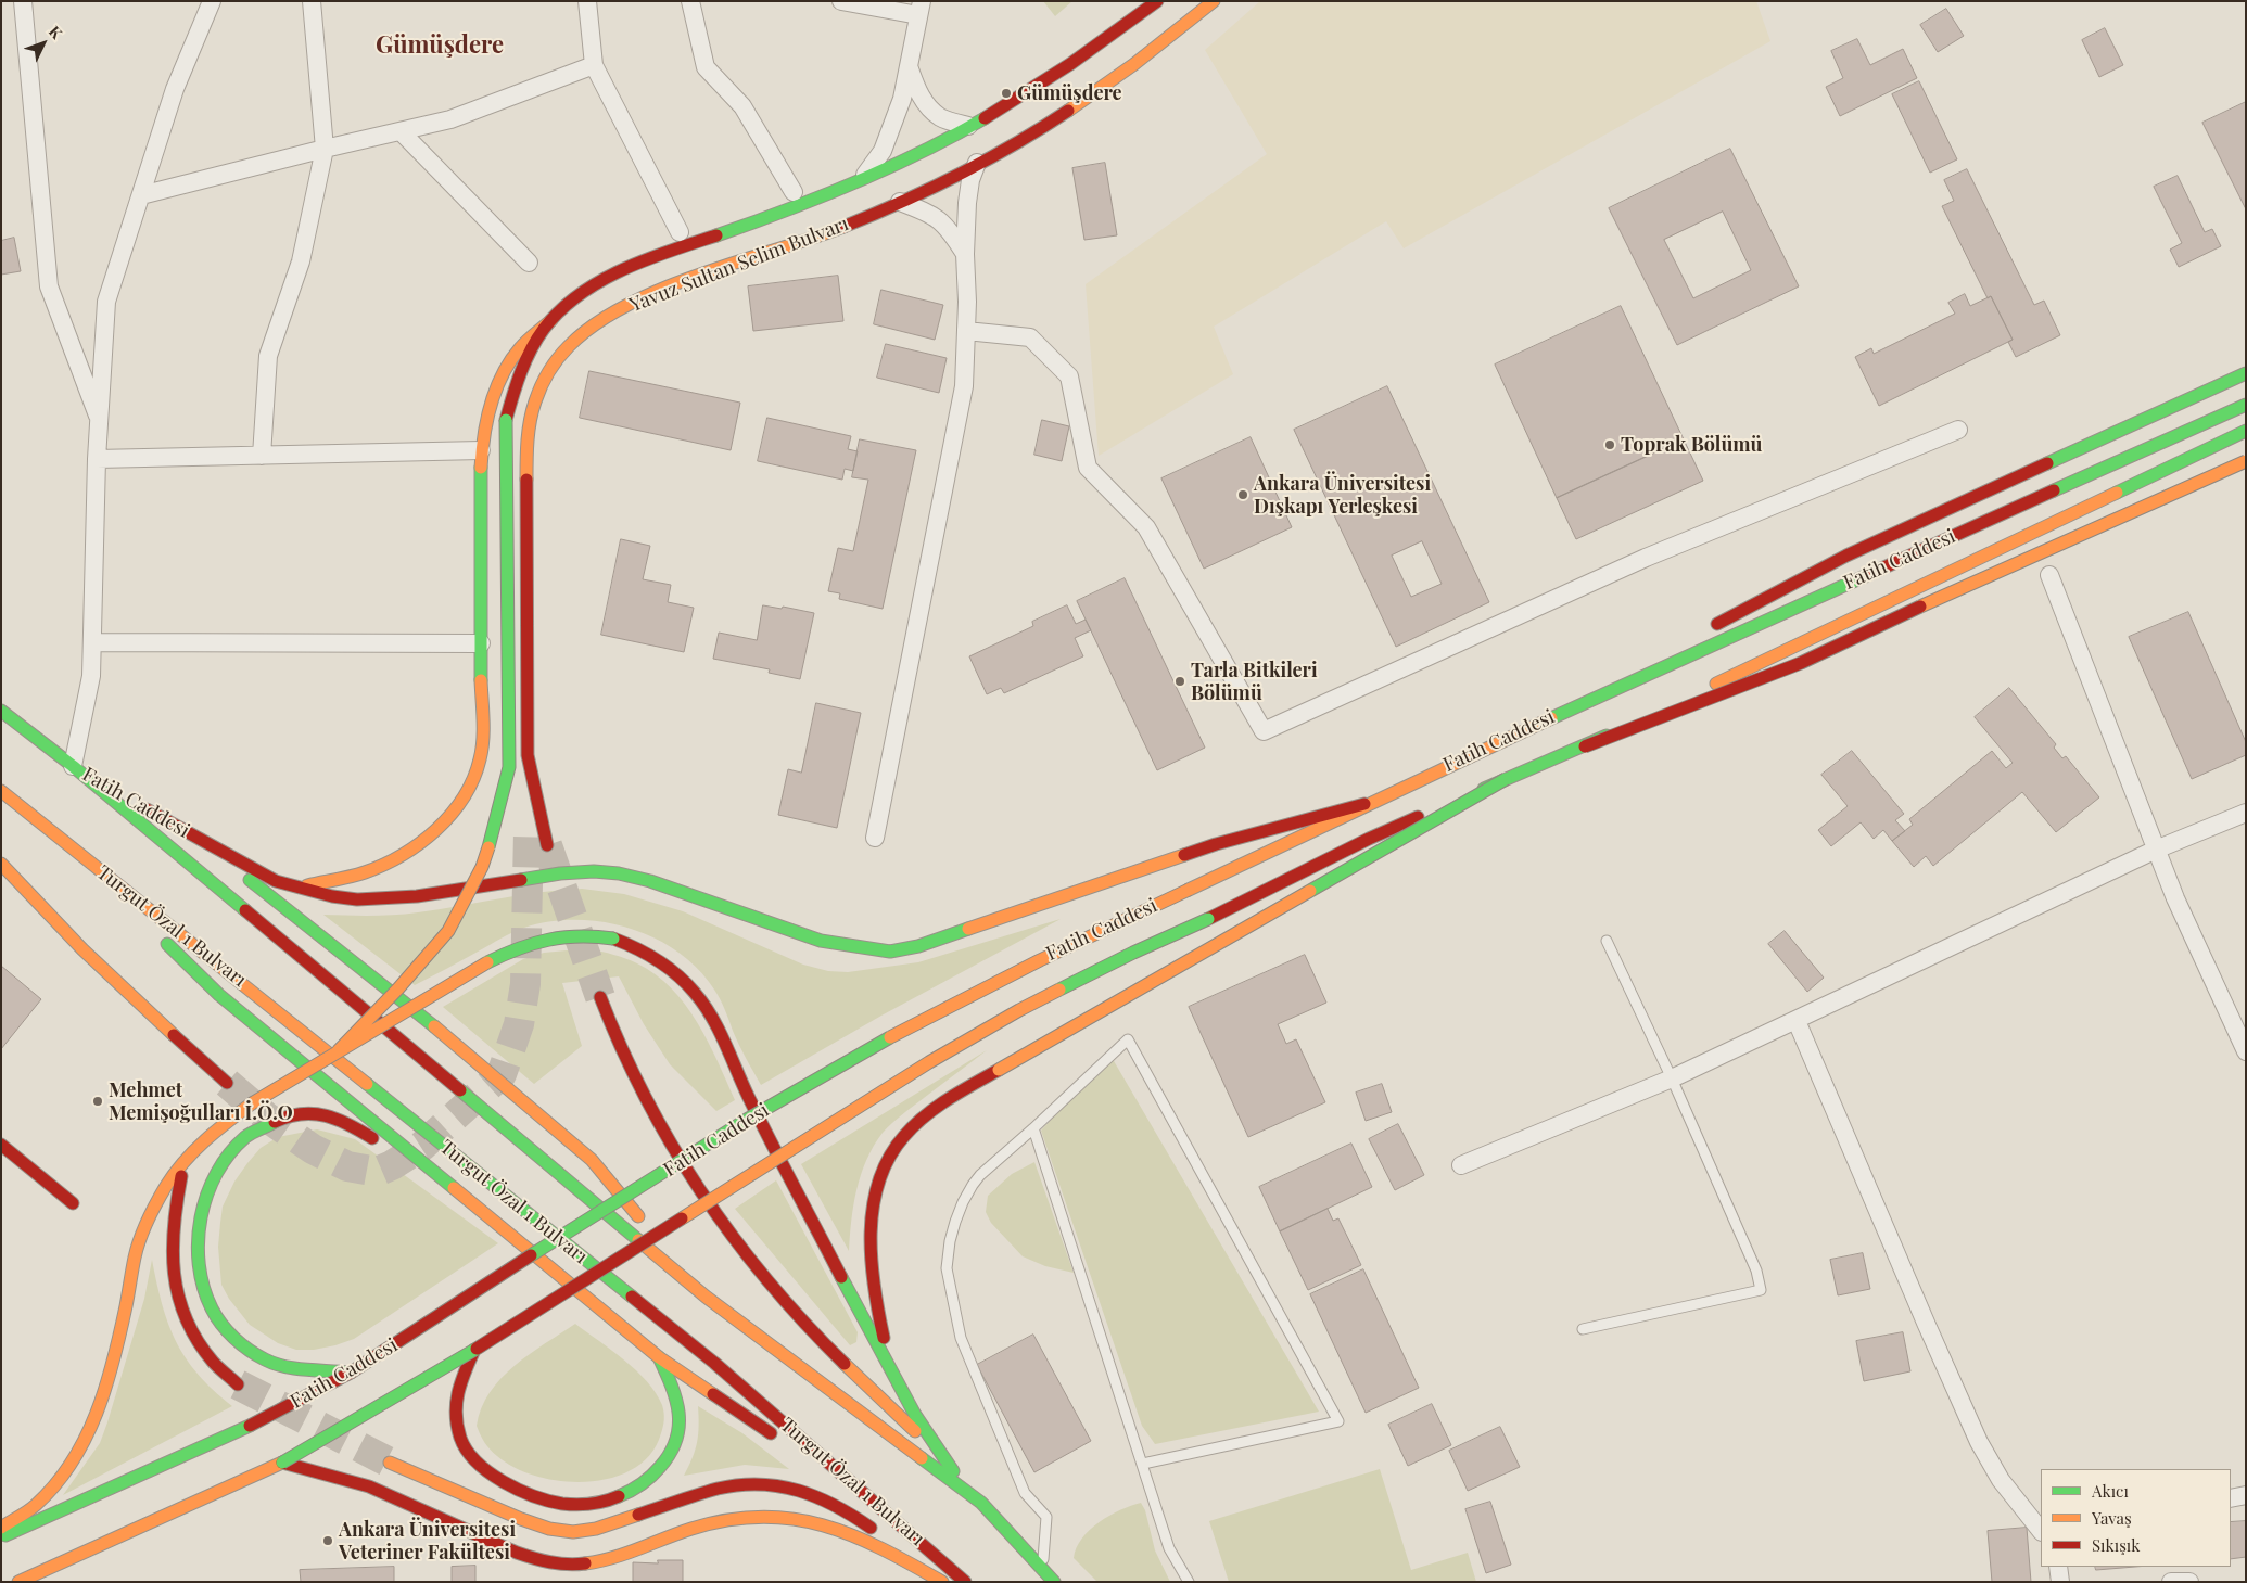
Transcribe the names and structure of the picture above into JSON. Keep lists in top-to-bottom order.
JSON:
{
  "streets": {
    "main road": ["Yavuz Sultan Selim Bulvarı", "Fatih Caddesi", "Turgut Özal 1 Bulvarı"]
  },
  "districts": ["Gümüşdere"],
  "places": [
    "Gümüşdere",
    "Toprak Bölümü",
    "Ankara Üniversitesi Dışkapı Yerleşkesi",
    "Tarla Bitkileri Bölümü",
    "Mehmet Memişoğulları İ.Ö.O",
    "Ankara Üniversitesi Veteriner Fakültesi"
  ],
  "legend": ["Akıcı", "Yavaş", "Sıkışık"],
  "north": "top right"
}
